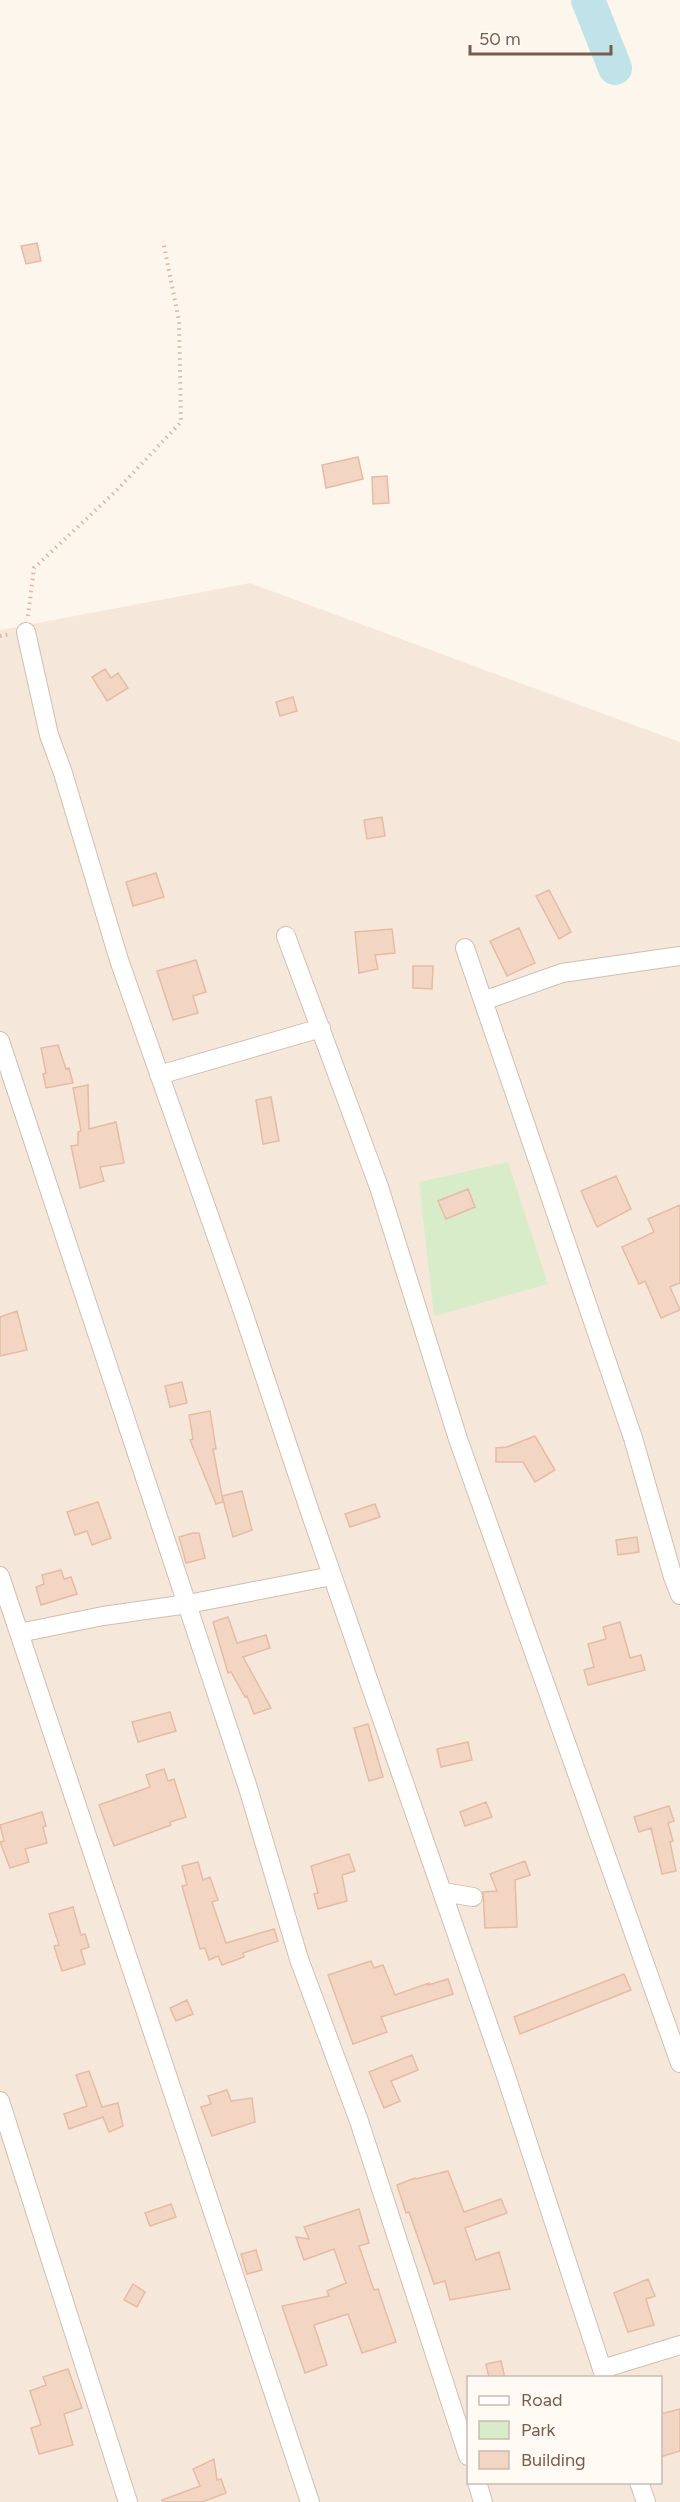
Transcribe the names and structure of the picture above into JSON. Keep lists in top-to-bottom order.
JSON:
{
  "legend": ["Road", "Park", "Building"],
  "scale_bar": "50 m"
}
